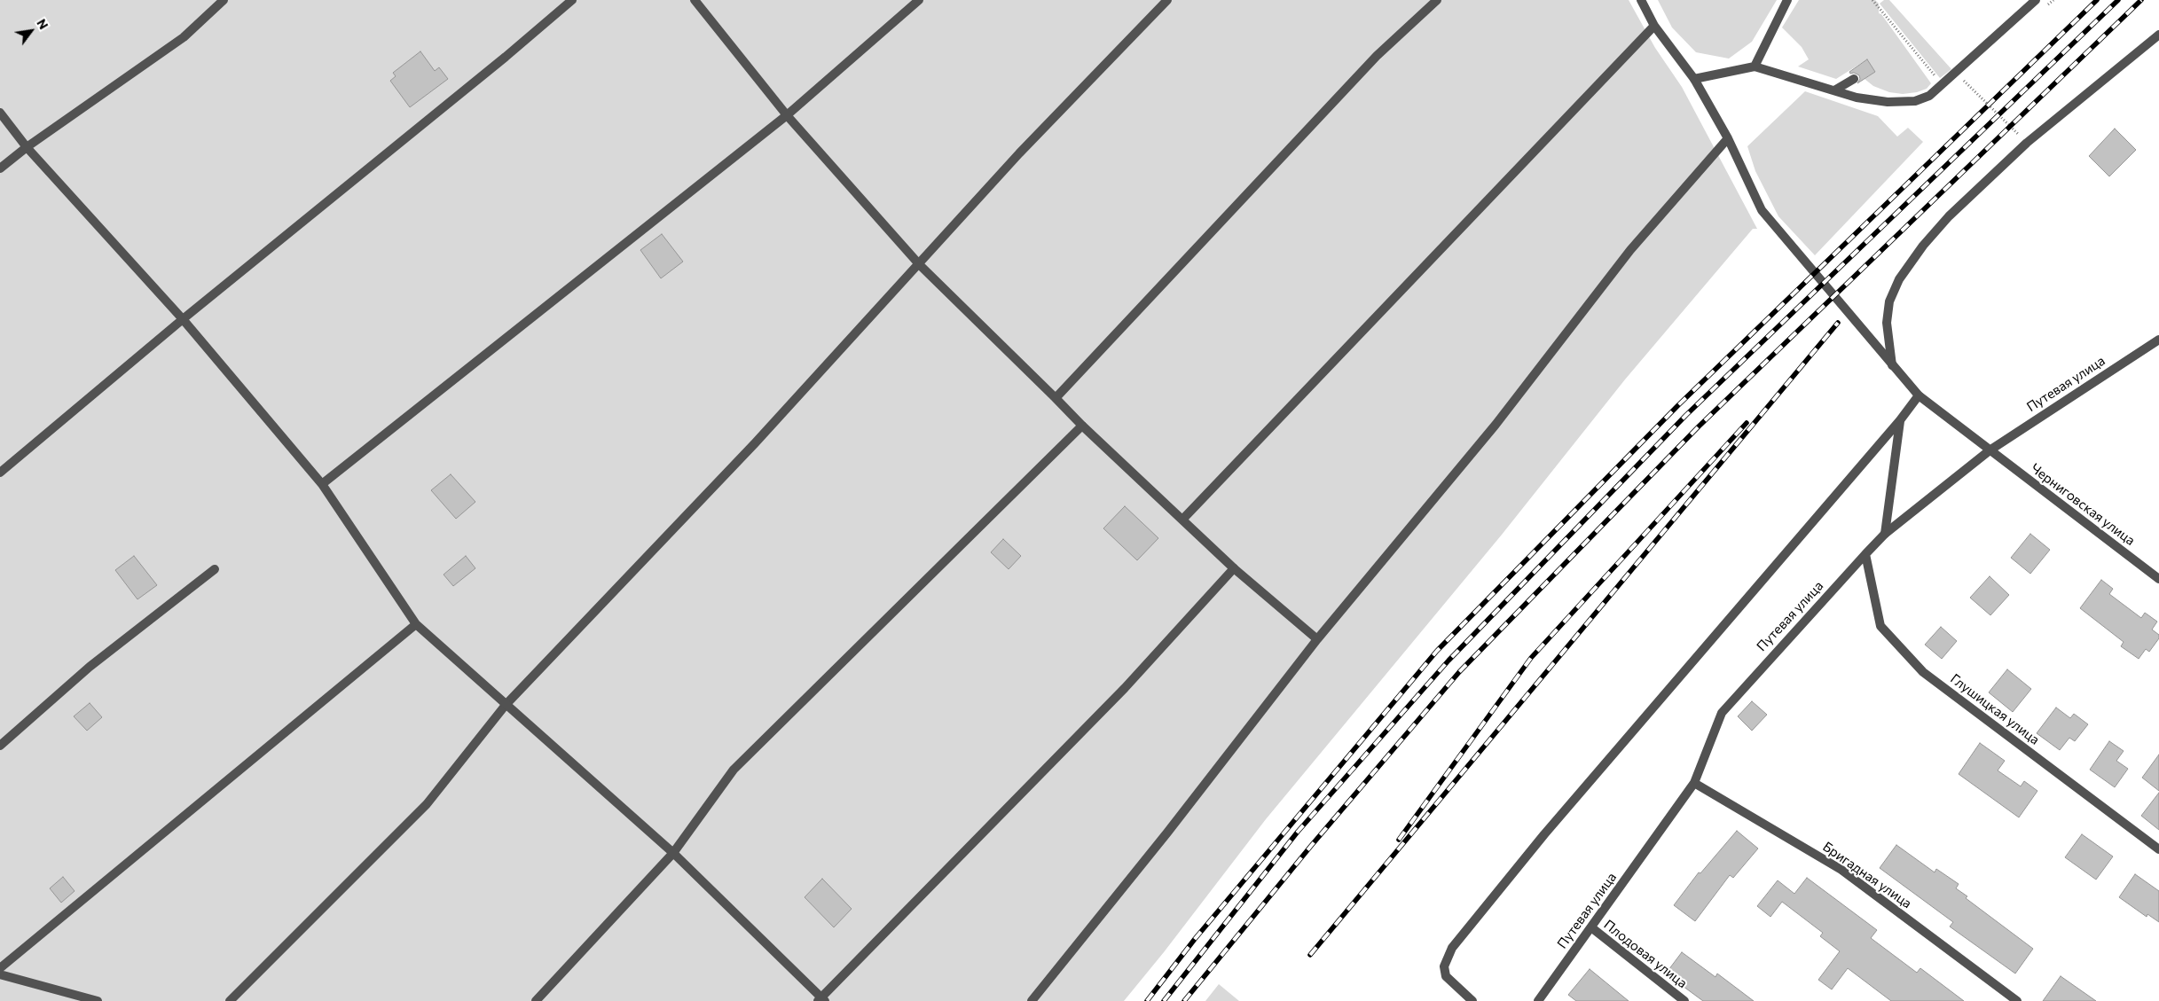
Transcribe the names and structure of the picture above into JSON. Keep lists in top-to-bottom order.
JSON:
{
  "streets": {
    "street": [
      "Путевая улица",
      "Черниговская улица",
      "Глушицкая улица",
      "Бригадная улица",
      "Плодовая улица"
    ]
  },
  "crossings": [
    ["Путевая улица", "Черниговская улица"],
    ["Путевая улица", "Глушицкая улица"],
    ["Путевая улица", "Бригадная улица"],
    ["Путевая улица", "Плодовая улица"]
  ],
  "north": "top right"
}
